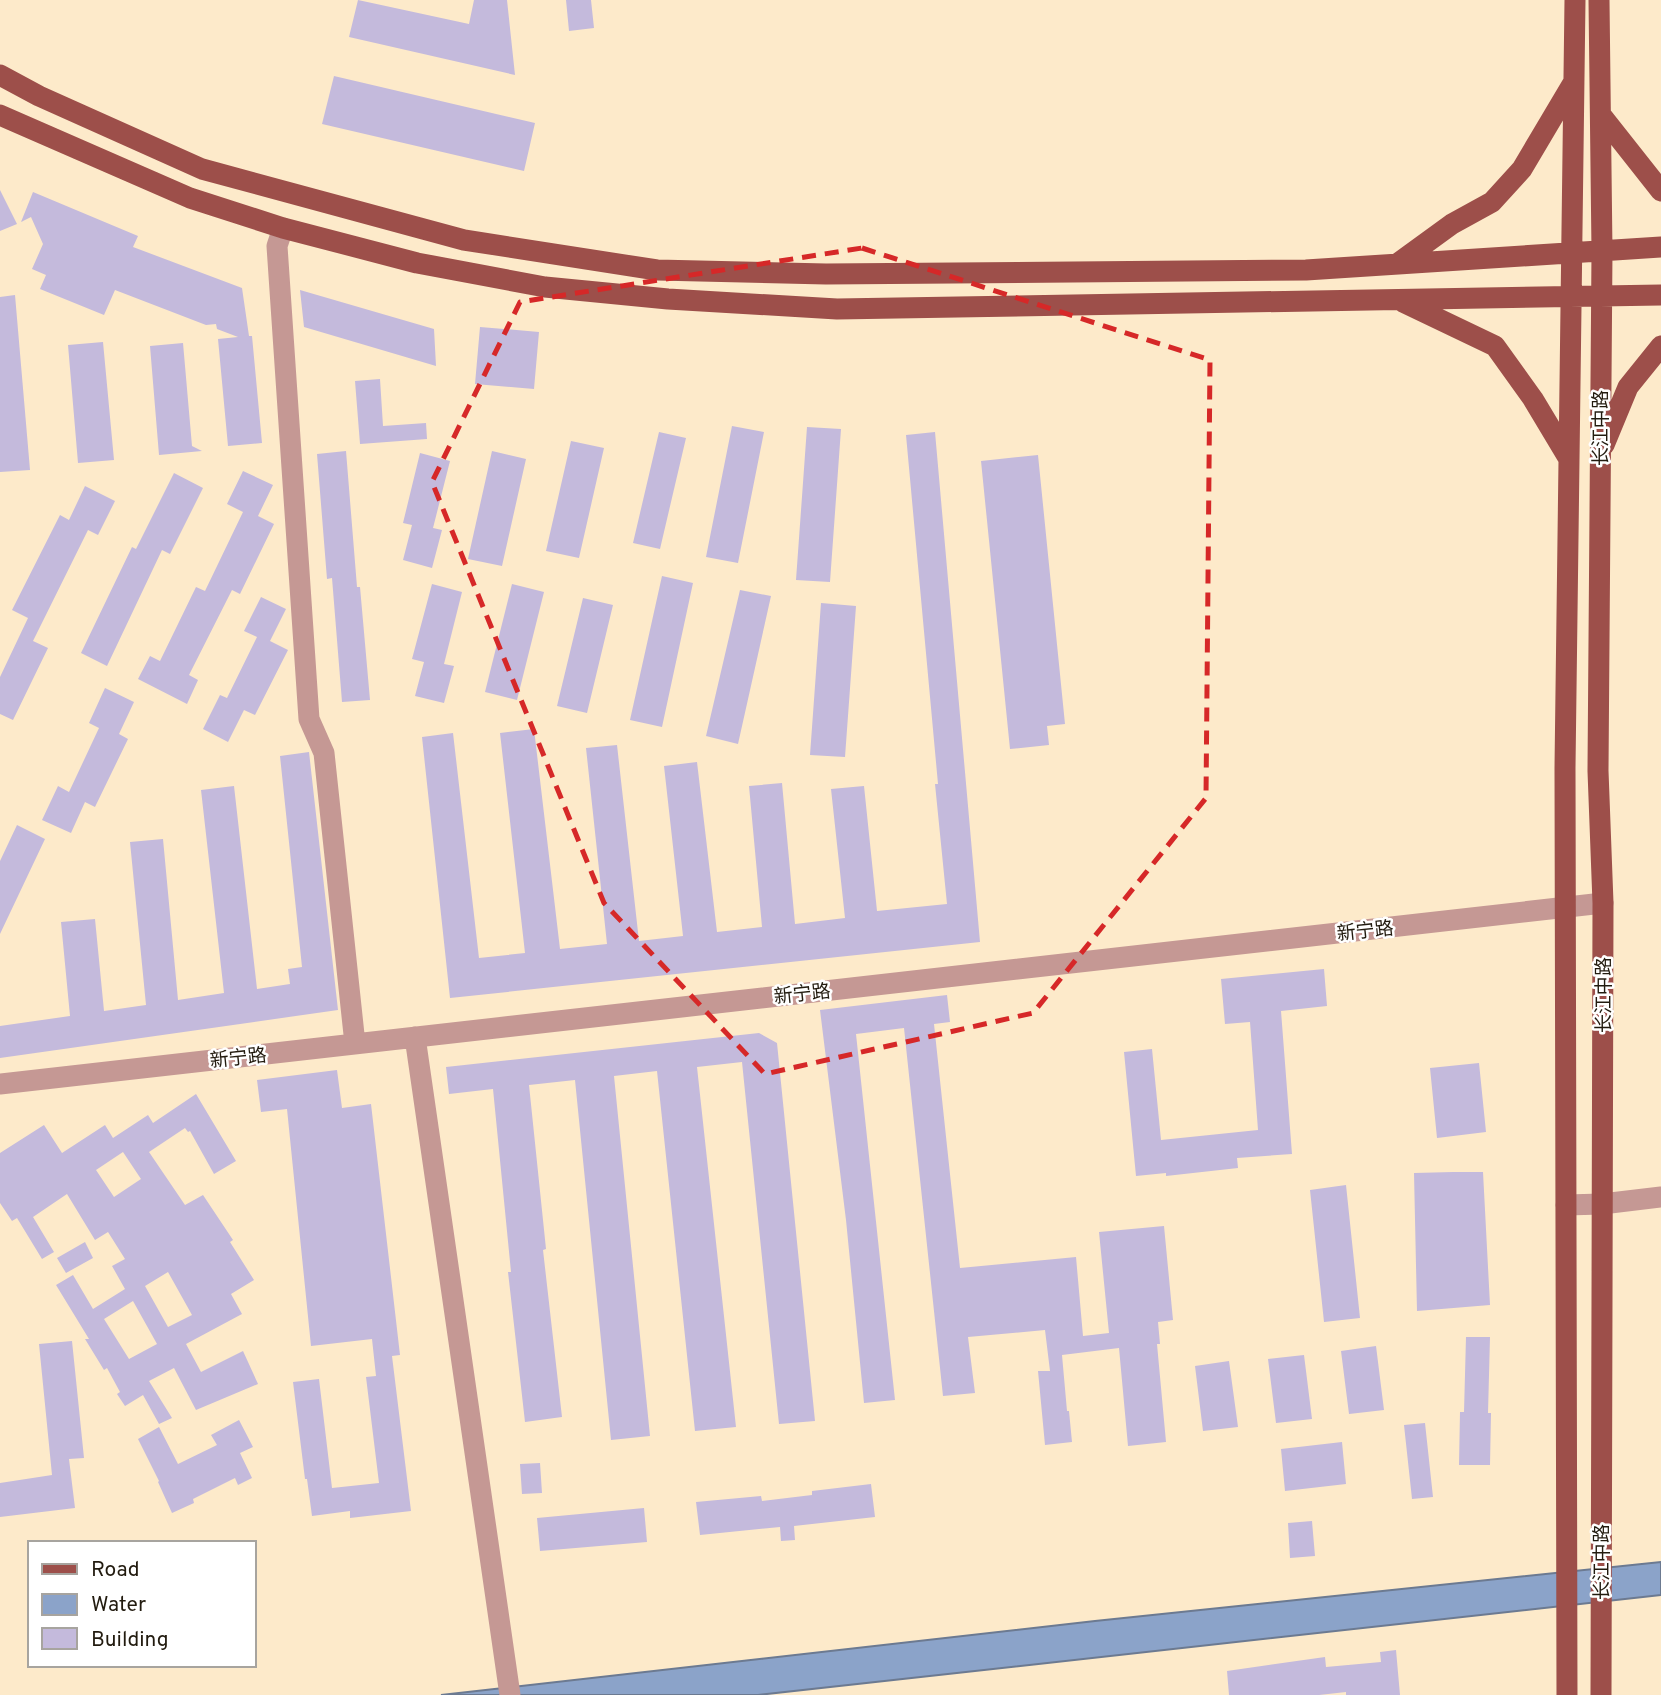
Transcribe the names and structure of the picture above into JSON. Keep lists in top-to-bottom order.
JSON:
{
  "streets": {
    "main road": ["长江中路"],
    "street": ["新宁路"]
  },
  "crossings": [
    ["长江中路", "新宁路"]
  ],
  "legend": ["Road", "Water", "Building"]
}
